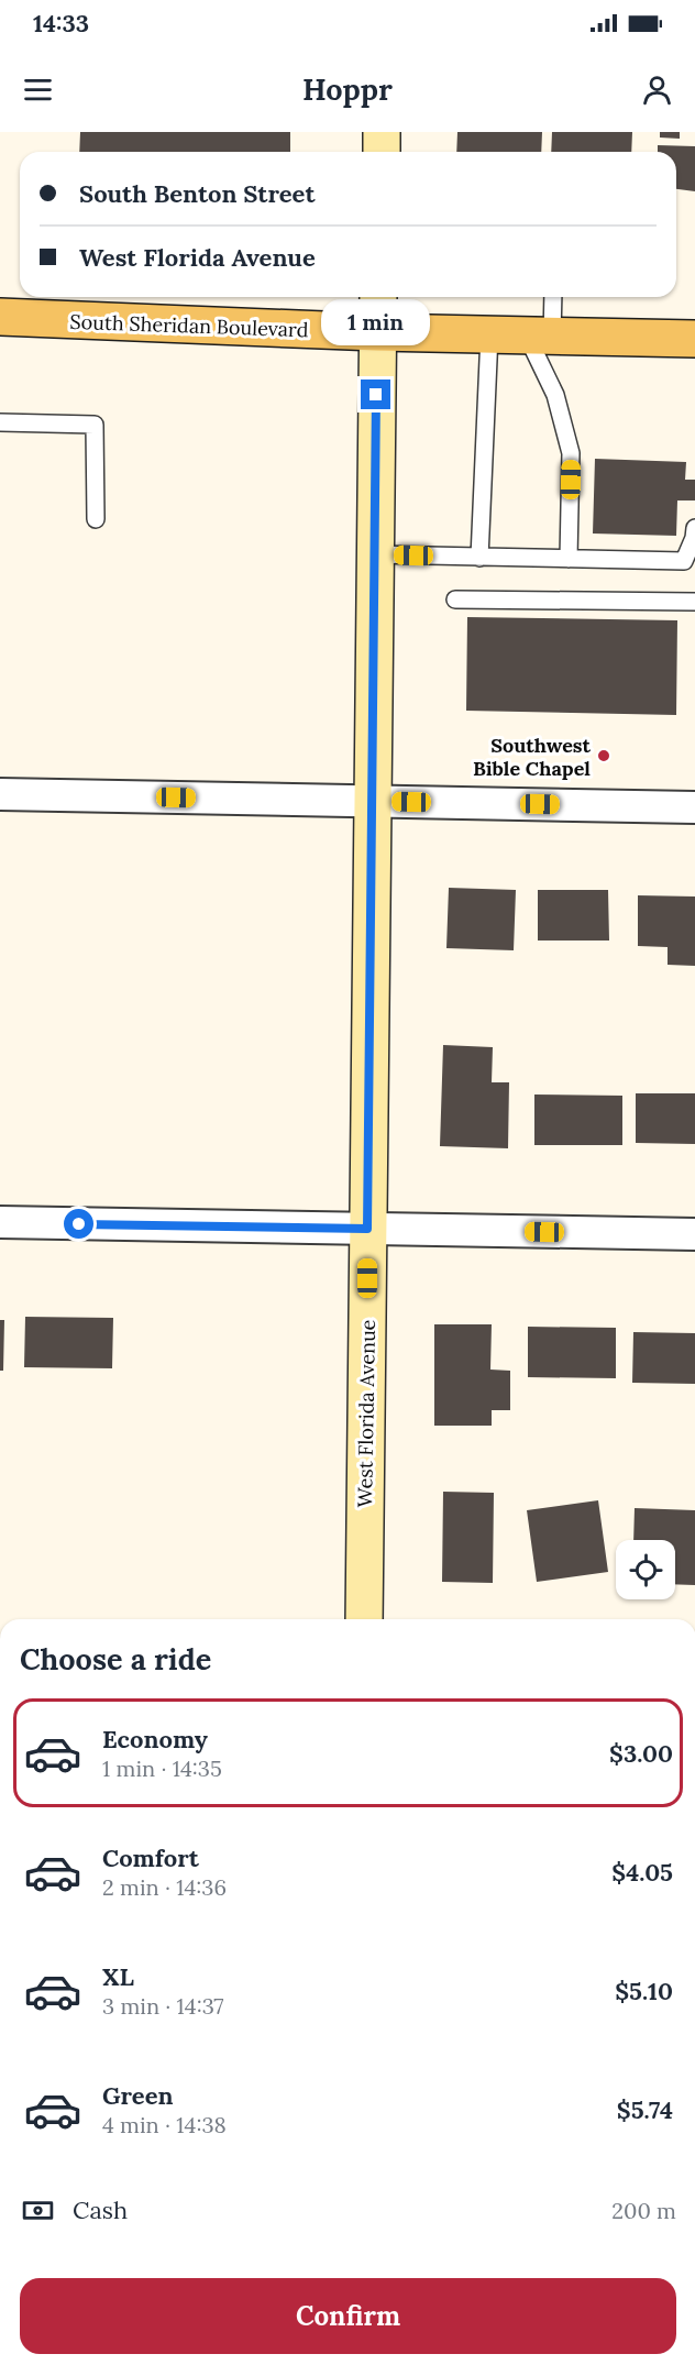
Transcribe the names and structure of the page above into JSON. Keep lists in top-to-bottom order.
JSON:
{
  "streets": {
    "main road": ["South Sheridan Boulevard"],
    "street": ["West Florida Avenue"]
  },
  "crossings": [
    ["South Sheridan Boulevard", "West Florida Avenue"]
  ],
  "places": ["Southwest Bible Chapel"],
  "page": {
    "status": "14:33",
    "header": "Hoppr",
    "banner": ["South Benton Street", "West Florida Avenue"],
    "bubble": "1 min",
    "heading": "Choose a ride",
    "list": [
      {
        "name": "Economy",
        "note": "1 min · 14:35",
        "value": "$3.00"
      },
      {
        "name": "Comfort",
        "note": "2 min · 14:36",
        "value": "$4.05"
      },
      {
        "name": "XL",
        "note": "3 min · 14:37",
        "value": "$5.10"
      },
      {
        "name": "Green",
        "note": "4 min · 14:38",
        "value": "$5.74"
      }
    ],
    "pay": ["Cash", "200 m"],
    "buttons": "Confirm"
  }
}
